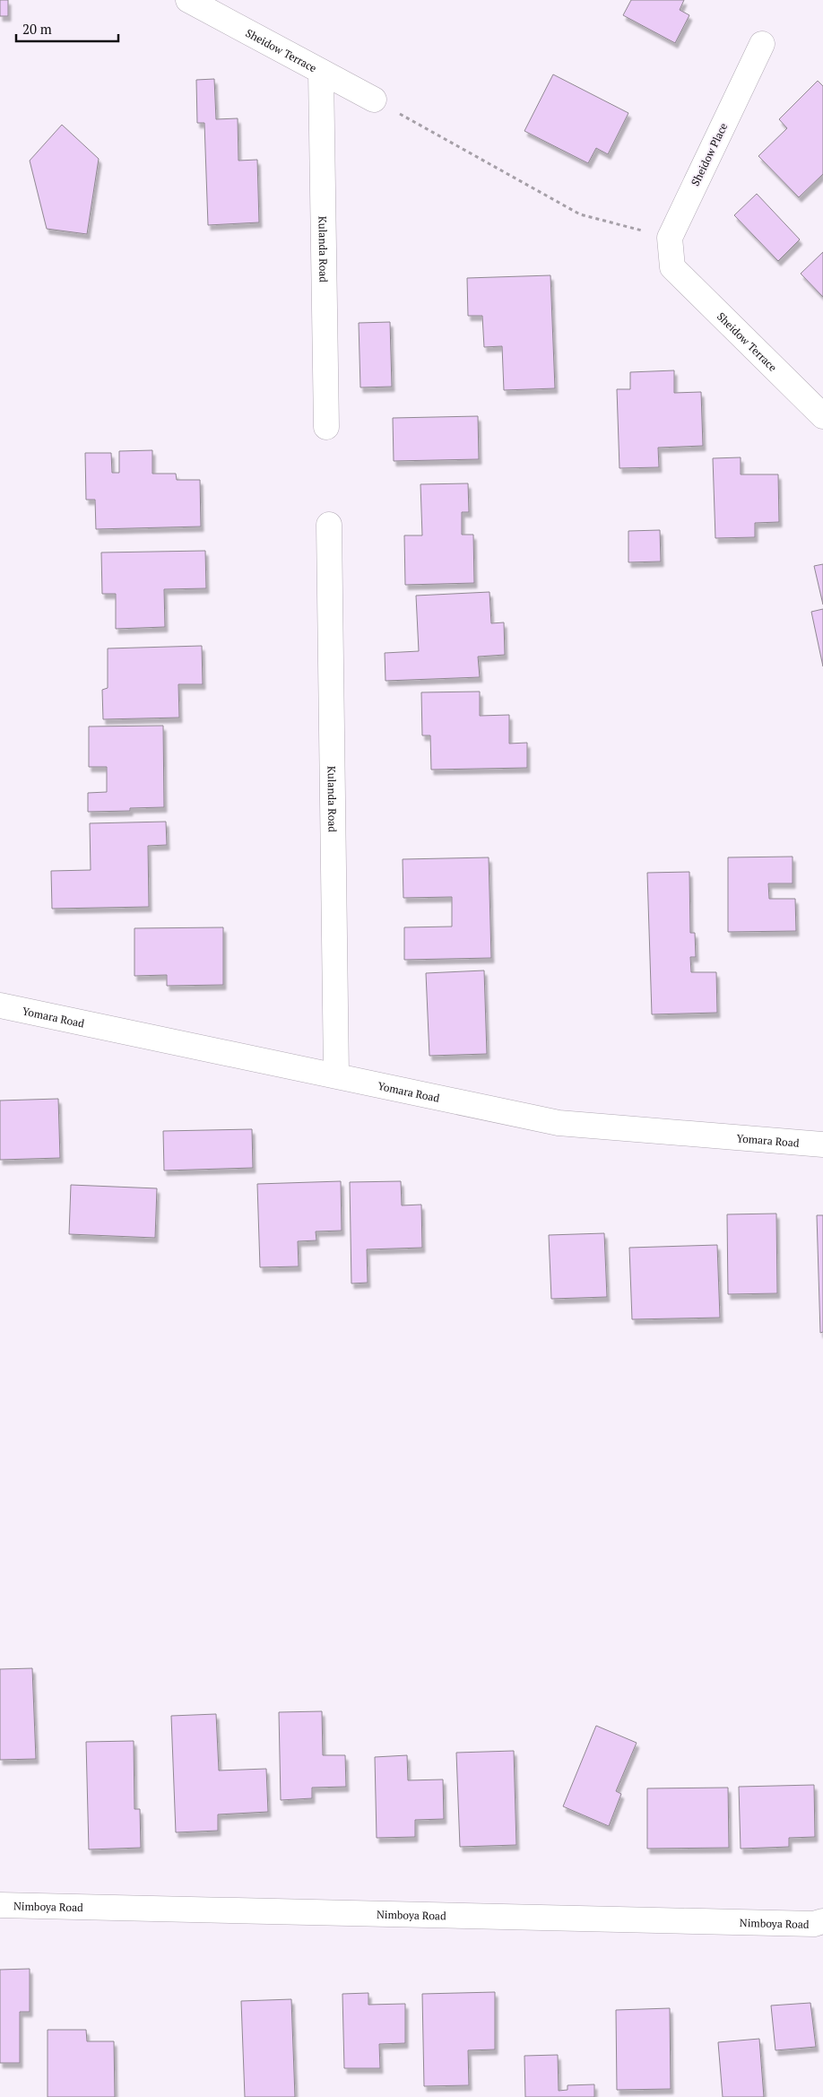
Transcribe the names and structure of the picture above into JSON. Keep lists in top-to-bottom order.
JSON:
{
  "streets": {
    "street": [
      "Sheidow Terrace",
      "Sheidow Place",
      "Kulanda Road",
      "Yomara Road",
      "Nimboya Road"
    ]
  },
  "crossings": [
    ["Sheidow Terrace", "Sheidow Place"],
    ["Sheidow Terrace", "Kulanda Road"],
    ["Kulanda Road", "Yomara Road"]
  ],
  "scale_bar": "20 m"
}
